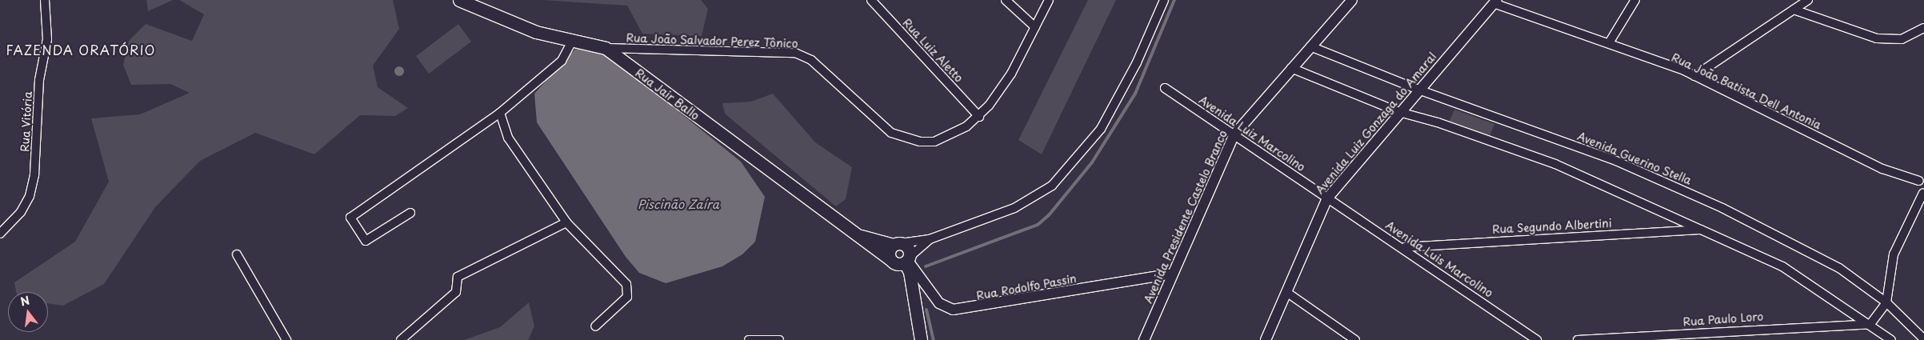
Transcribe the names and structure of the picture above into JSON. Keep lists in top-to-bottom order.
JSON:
{
  "streets": {
    "main road": ["Rua Jair Ballo"],
    "street": [
      "Rua João Salvador Perez Tônico",
      "Rua Luiz Aletto",
      "Rua João Batista Dell Antonia",
      "Rua Vitória",
      "Avenida Luiz Gonzaga do Amaral",
      "Avenida Luiz Marcolino",
      "Avenida Guerino Stella",
      "Avenida Presidente Castelo Branco",
      "Rua Segundo Albertini",
      "Avenida Luis Marcolino",
      "Rua Rodolfo Passin",
      "Rua Paulo Loro"
    ]
  },
  "crossings": [
    ["Rua João Salvador Perez Tônico", "Rua Luiz Aletto"],
    ["Rua João Salvador Perez Tônico", "Rua Jair Ballo"],
    ["Rua João Batista Dell Antonia", "Avenida Luiz Gonzaga do Amaral"],
    ["Rua Jair Ballo", "Rua Rodolfo Passin"],
    ["Avenida Luiz Gonzaga do Amaral", "Avenida Luiz Marcolino"],
    ["Avenida Luiz Gonzaga do Amaral", "Avenida Guerino Stella"],
    ["Avenida Luiz Gonzaga do Amaral", "Avenida Luis Marcolino"],
    ["Avenida Luiz Marcolino", "Avenida Presidente Castelo Branco"],
    ["Avenida Luiz Marcolino", "Avenida Luis Marcolino"],
    ["Avenida Guerino Stella", "Avenida Presidente Castelo Branco"],
    ["Avenida Presidente Castelo Branco", "Rua Rodolfo Passin"],
    ["Rua Segundo Albertini", "Avenida Luis Marcolino"]
  ],
  "districts": ["FAZENDA ORATÓRIO"],
  "water": ["Piscinão Zaíra"],
  "north": "top"
}
